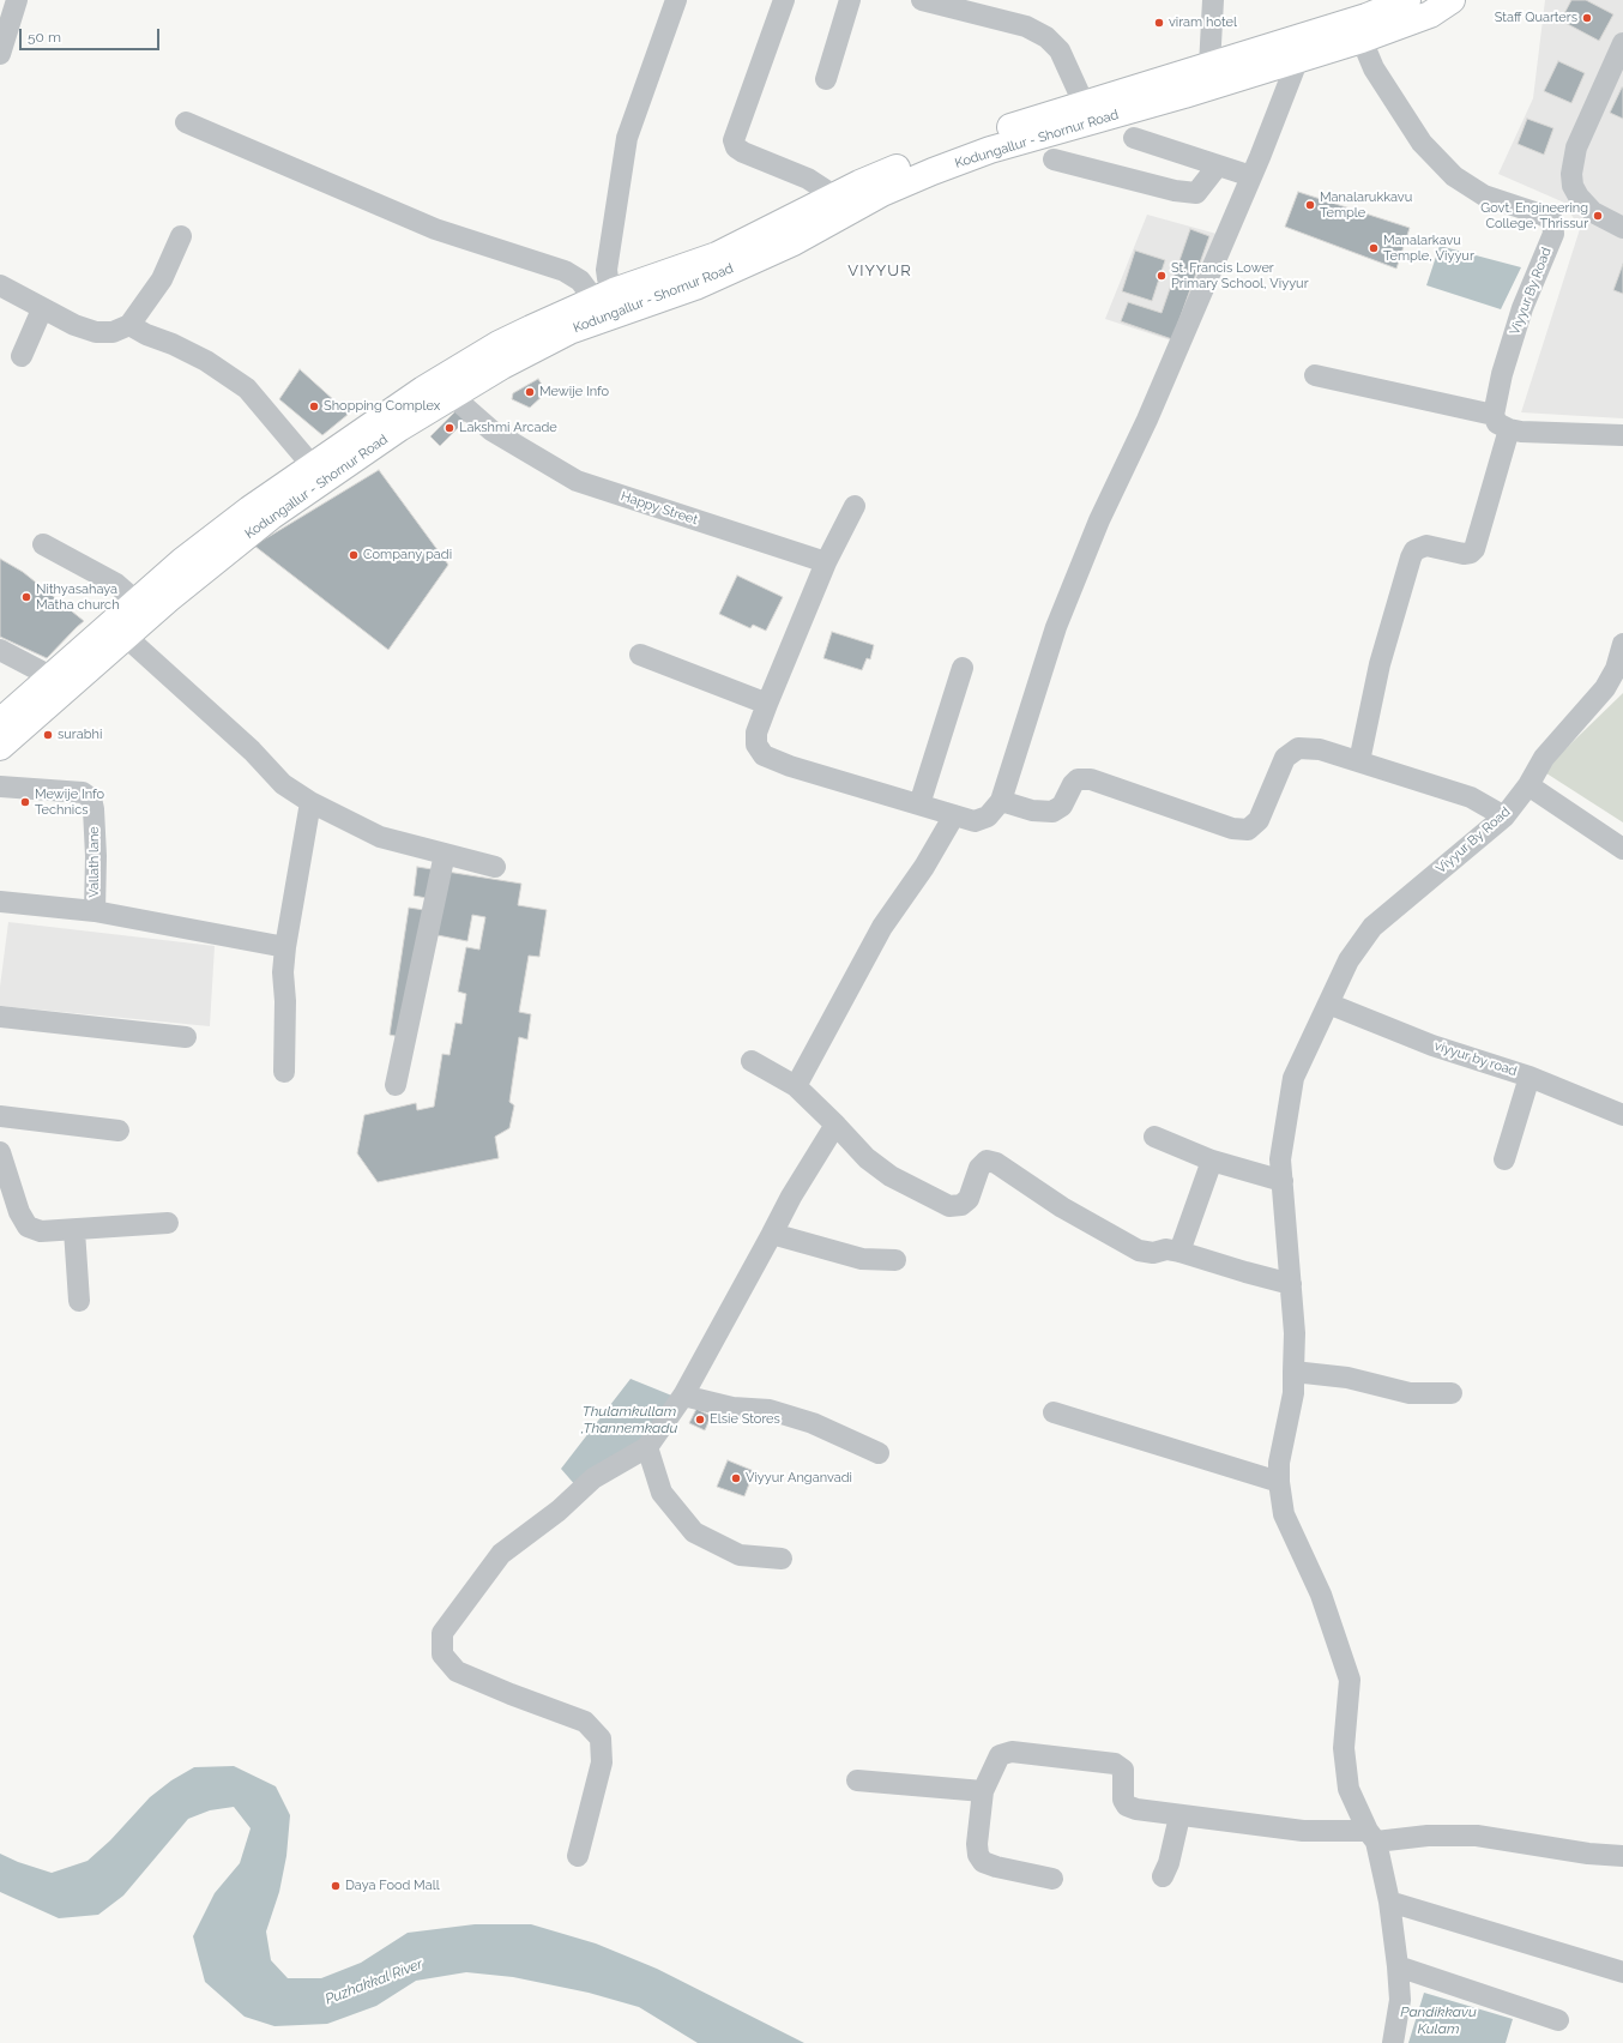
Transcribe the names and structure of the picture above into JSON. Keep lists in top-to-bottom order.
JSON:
{
  "streets": {
    "main road": ["Kodungallur - Shornur Road"],
    "street": [
      "Viyyur By Road",
      "Happy Street",
      "Vallath lane",
      "viyyur by road"
    ]
  },
  "crossings": [
    ["Kodungallur - Shornur Road", "Viyyur By Road"],
    ["Kodungallur - Shornur Road", "Happy Street"],
    ["Viyyur By Road", "viyyur by road"]
  ],
  "districts": ["VIYYUR"],
  "water": ["Thulamkullam ,Thannemkadu", "Puzhakkal River", "Pandikkavu Kulam"],
  "places": [
    "Staff Quarters",
    "viram hotel",
    "Manalarukkavu Temple",
    "Govt. Engineering College, Thrissur",
    "Manalarkavu Temple, Viyyur",
    "St. Francis Lower Primary School, Viyyur",
    "Mewije Info",
    "Shopping Complex",
    "Lakshmi Arcade",
    "Company padi",
    "Nithyasahaya Matha church",
    "surabhi",
    "Mewije Info Technics",
    "Elsie Stores",
    "Viyyur Anganvadi",
    "Daya Food Mall"
  ],
  "scale_bar": "50 m"
}
